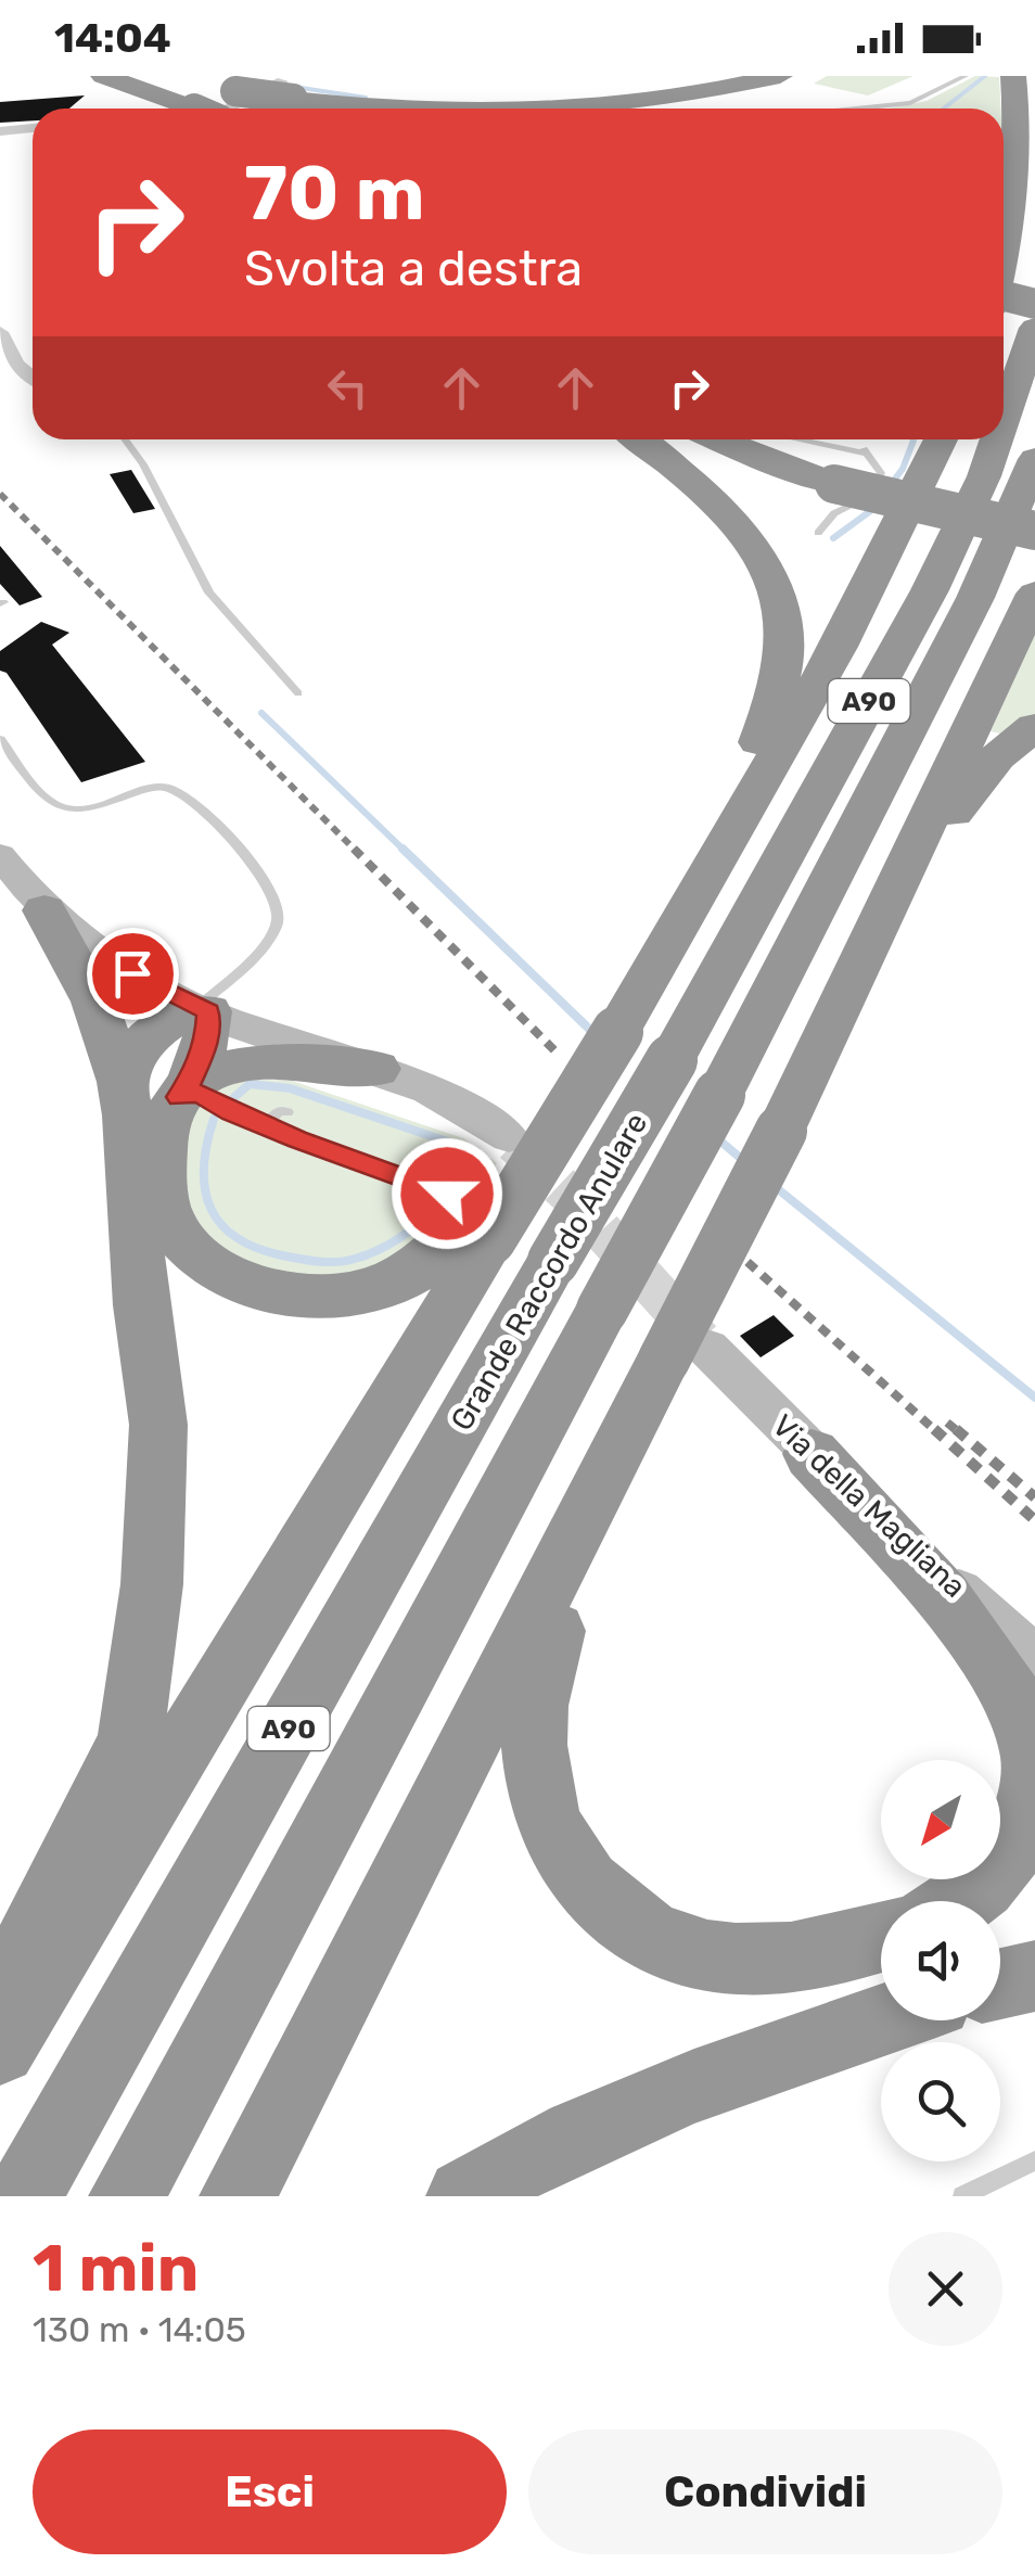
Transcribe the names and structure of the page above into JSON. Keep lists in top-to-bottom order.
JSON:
{
  "streets": {
    "highway": ["A90", "Grande Raccordo Anulare"],
    "main road": ["Via della Magliana"]
  },
  "north": "bottom left",
  "page": {
    "status": "14:04",
    "turn": ["70 m", "Svolta a destra"],
    "heading": ["1 min", "130 m · 14:05"],
    "buttons": ["Esci", "Condividi"]
  }
}
